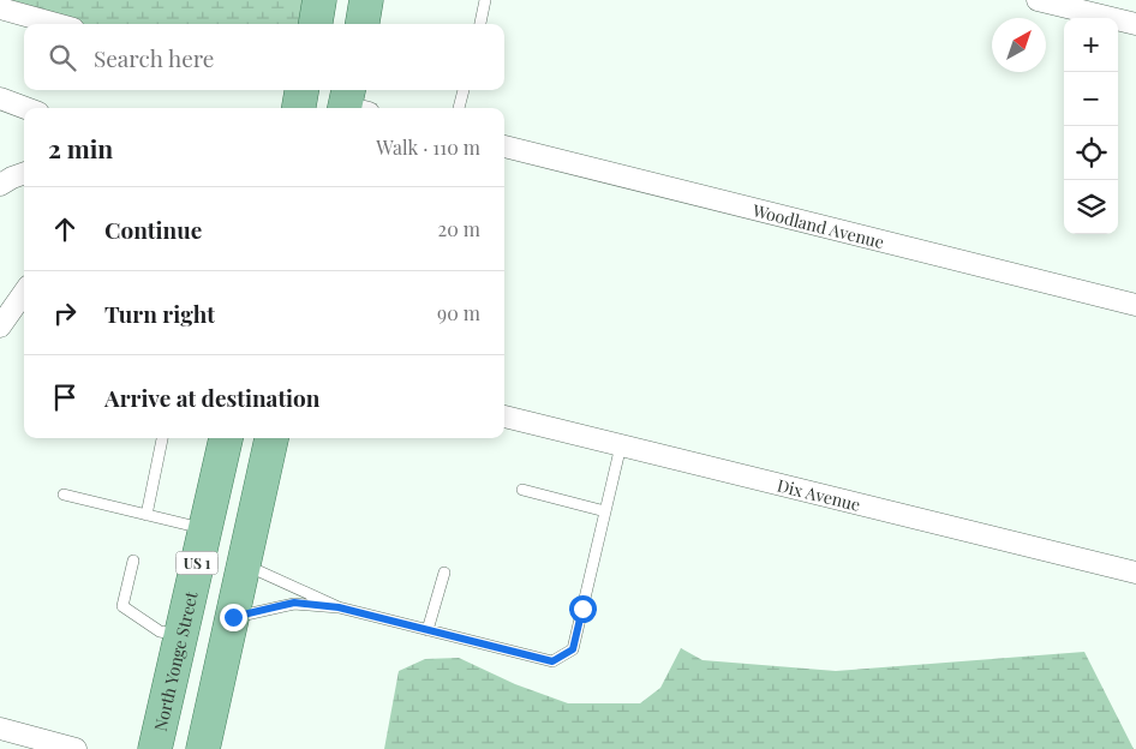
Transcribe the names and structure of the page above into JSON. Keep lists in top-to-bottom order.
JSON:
{
  "streets": {
    "main road": ["US 1", "North Yonge Street"],
    "street": ["Woodland Avenue", "Dix Avenue"]
  },
  "north": "top right",
  "page": {
    "map_buttons": ["+", "−"],
    "search": "Search here",
    "heading": ["2 min", "Walk · 110 m"],
    "list": [
      ["Continue", "20 m"],
      ["Turn right", "90 m"],
      "Arrive at destination"
    ]
  }
}
